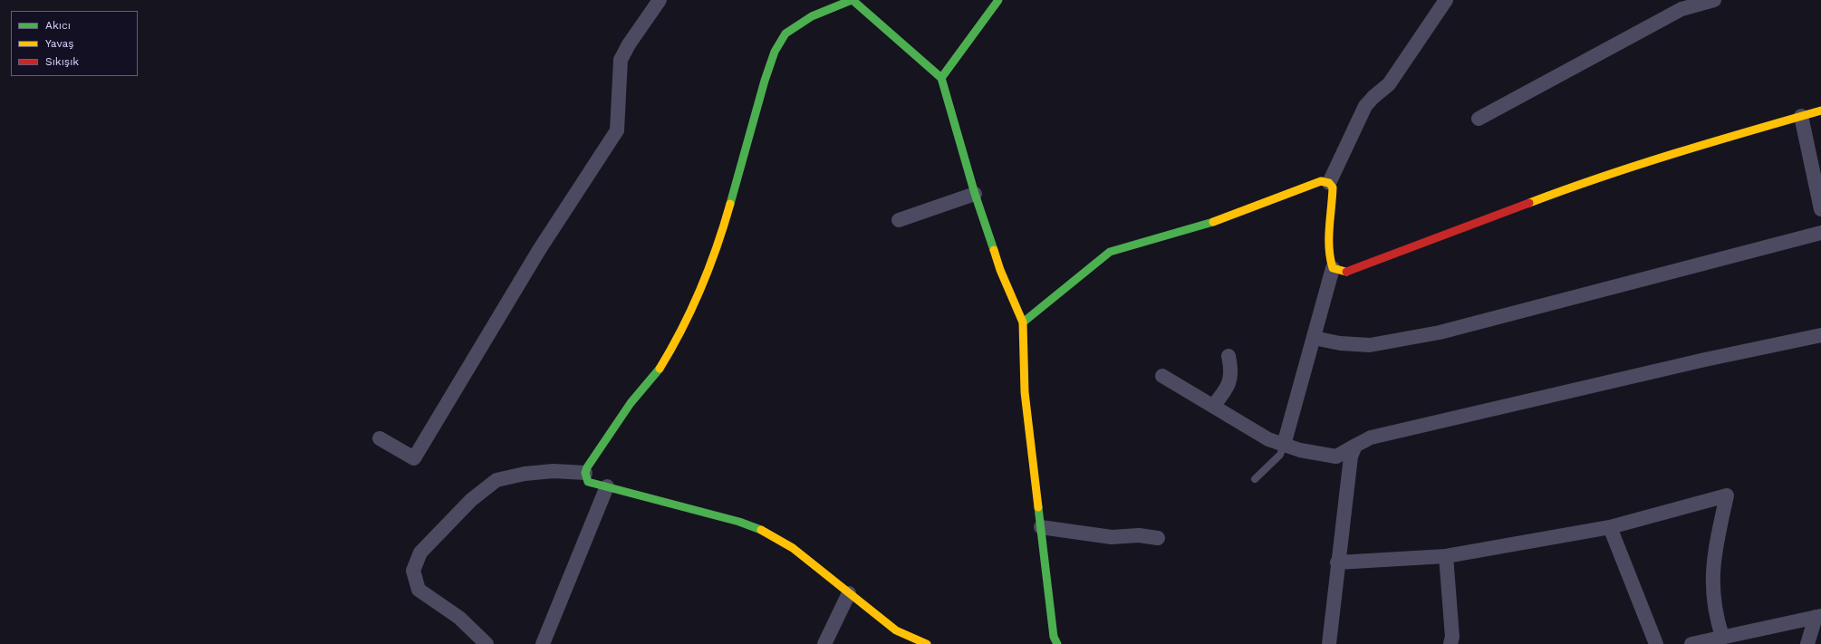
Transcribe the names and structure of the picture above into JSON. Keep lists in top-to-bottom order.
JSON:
{
  "legend": ["Akıcı", "Yavaş", "Sıkışık"]
}
